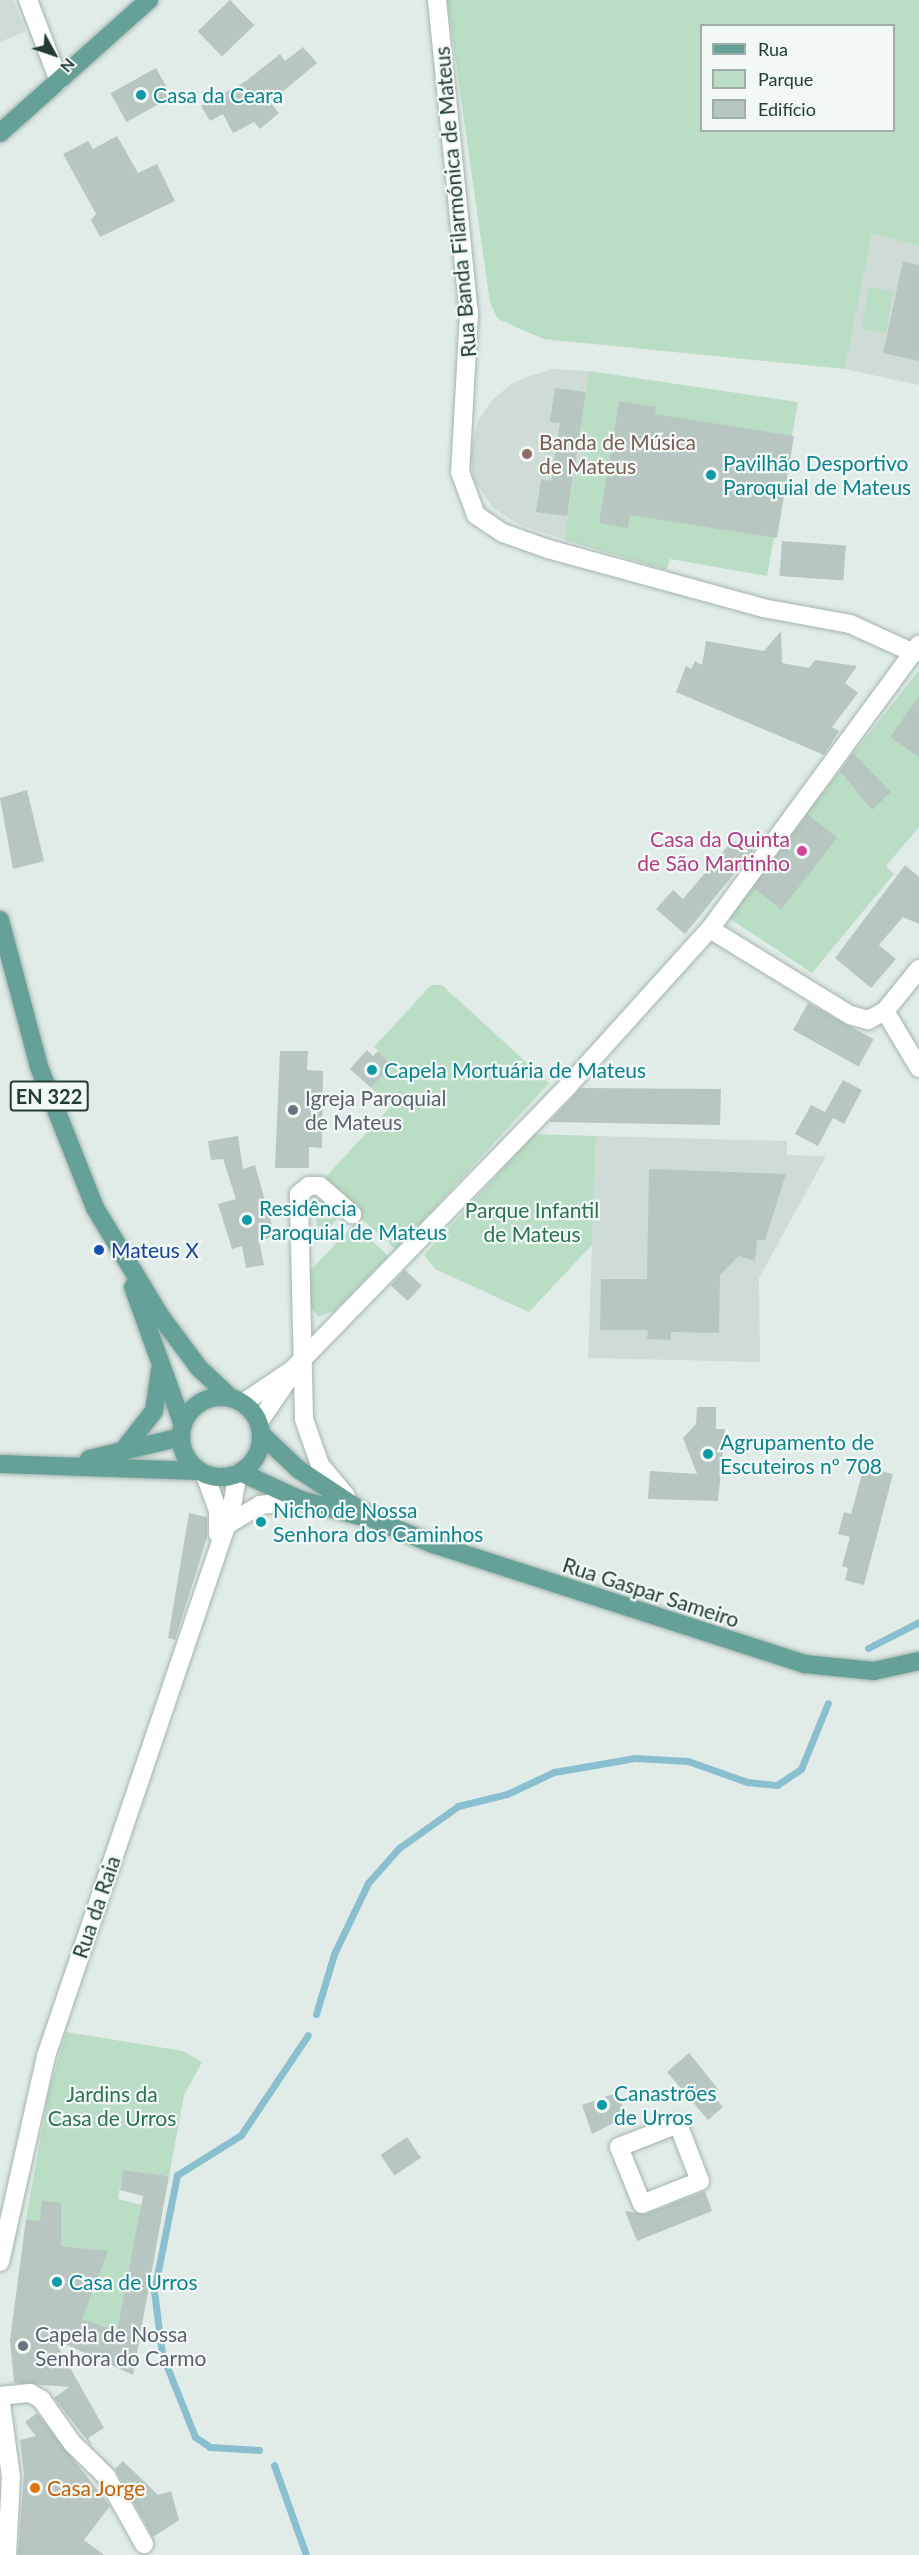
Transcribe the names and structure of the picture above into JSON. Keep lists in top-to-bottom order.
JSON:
{
  "streets": {
    "main road": ["EN 322", "Rua Gaspar Sameiro"],
    "street": ["Rua Banda Filarmónica de Mateus", "Rua da Raia"]
  },
  "parks": ["Parque Infantil de Mateus", "Jardins da Casa de Urros"],
  "places": [
    "Casa da Ceara",
    "Banda de Música de Mateus",
    "Pavilhão Desportivo Paroquial de Mateus",
    "Casa da Quinta de São Martinho",
    "Capela Mortuária de Mateus",
    "Igreja Paroquial de Mateus",
    "Residência Paroquial de Mateus",
    "Mateus X",
    "Agrupamento de Escuteiros nº 708",
    "Nicho de Nossa Senhora dos Caminhos",
    "Canastrões de Urros",
    "Casa de Urros",
    "Capela de Nossa Senhora do Carmo",
    "Casa Jorge"
  ],
  "legend": ["Rua", "Parque", "Edifício"],
  "north": "bottom right"
}
